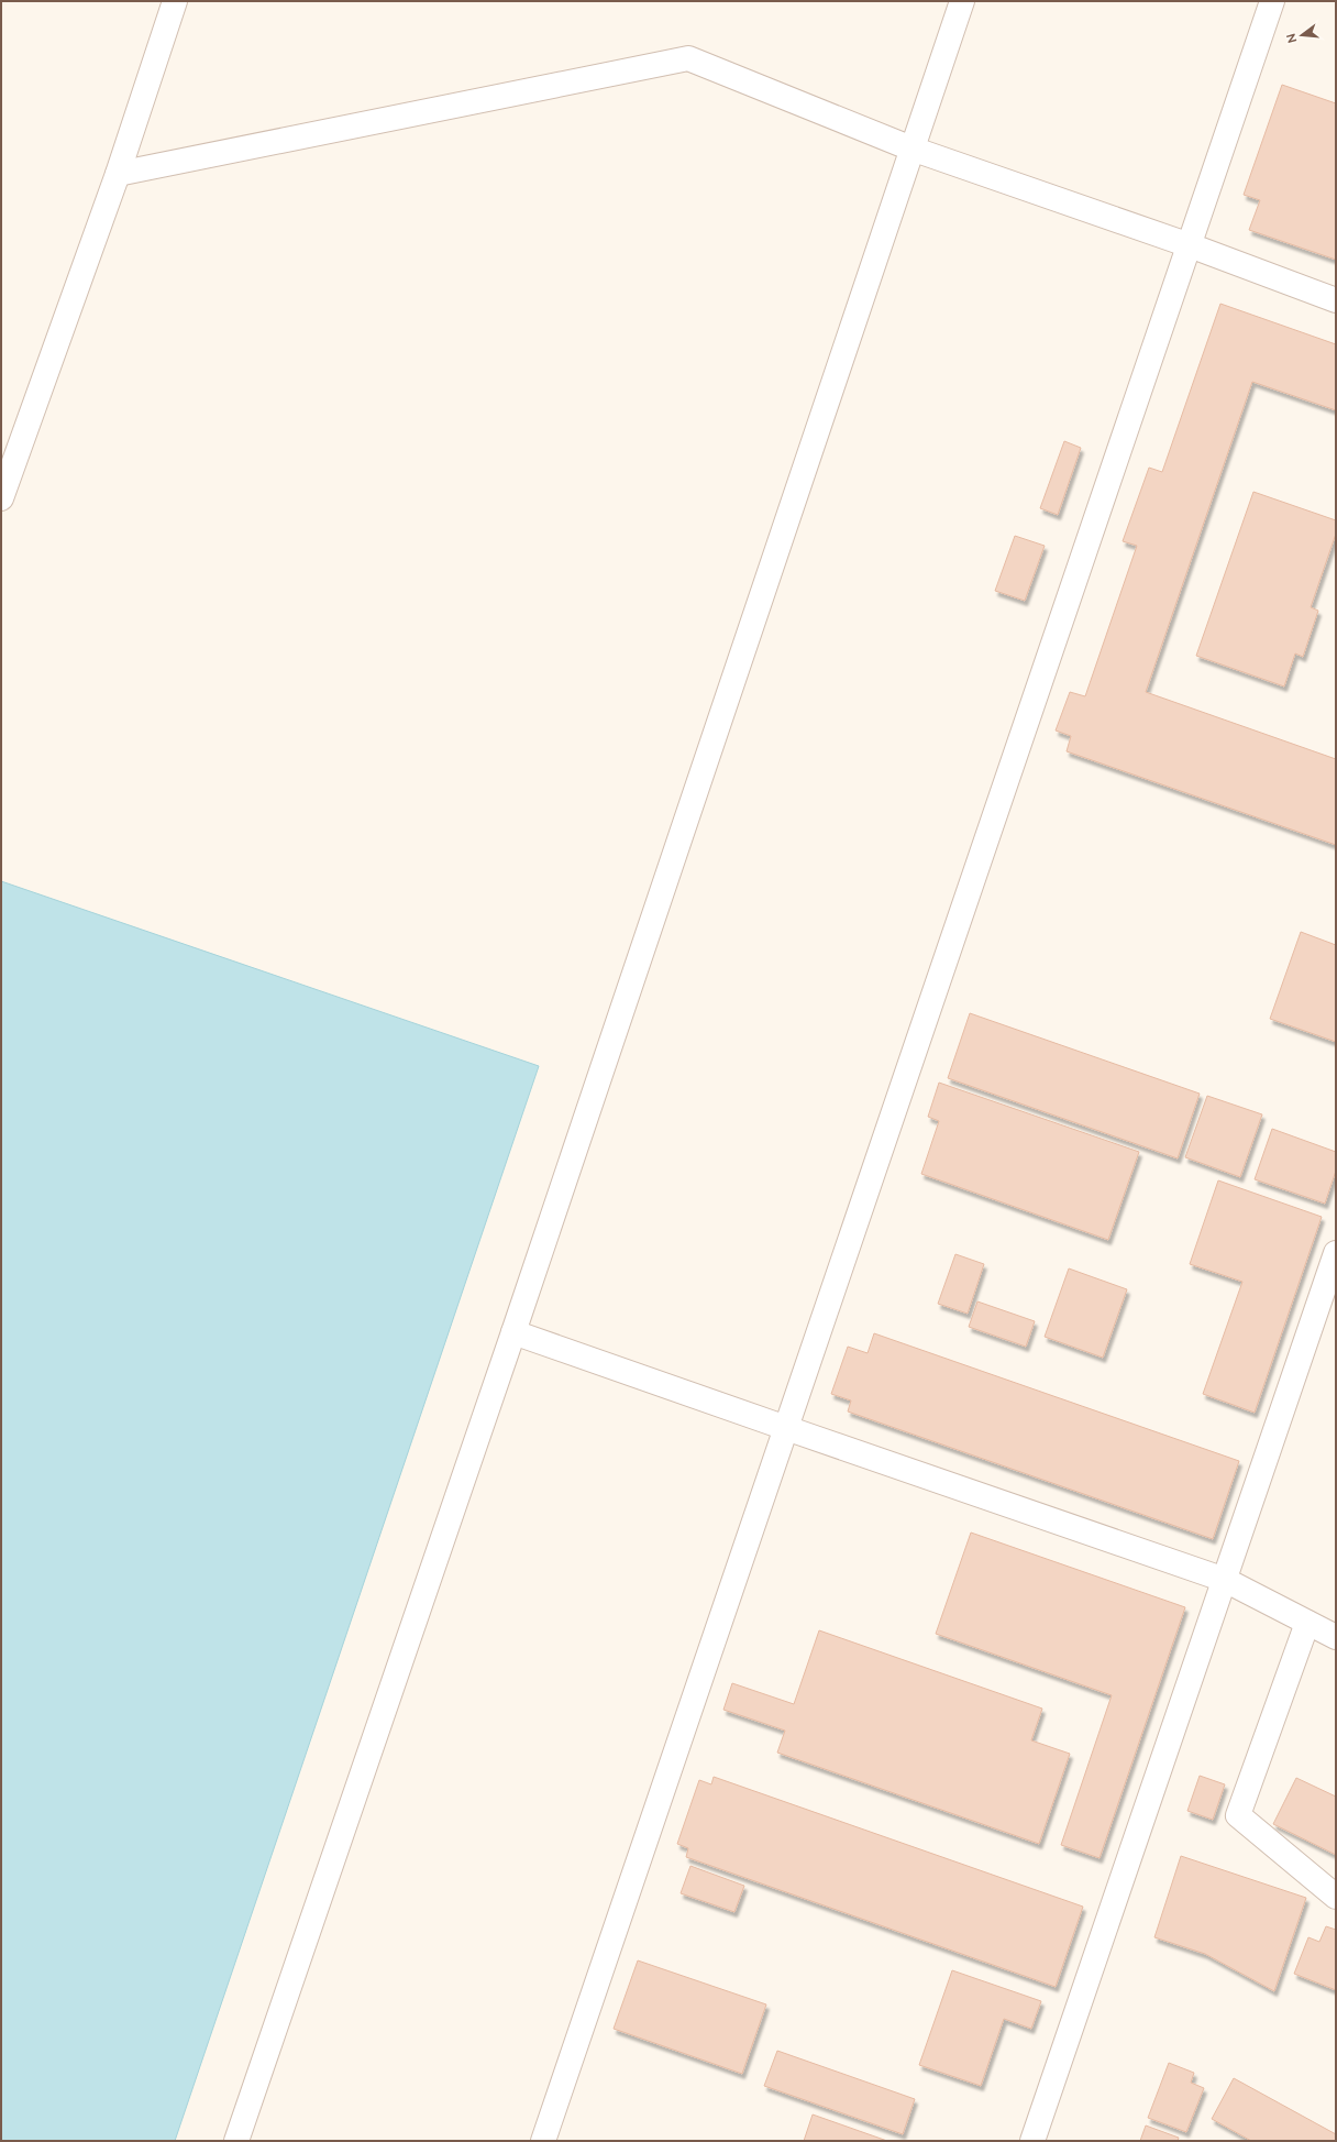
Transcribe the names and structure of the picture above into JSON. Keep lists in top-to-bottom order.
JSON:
{
  "north": "left"
}
